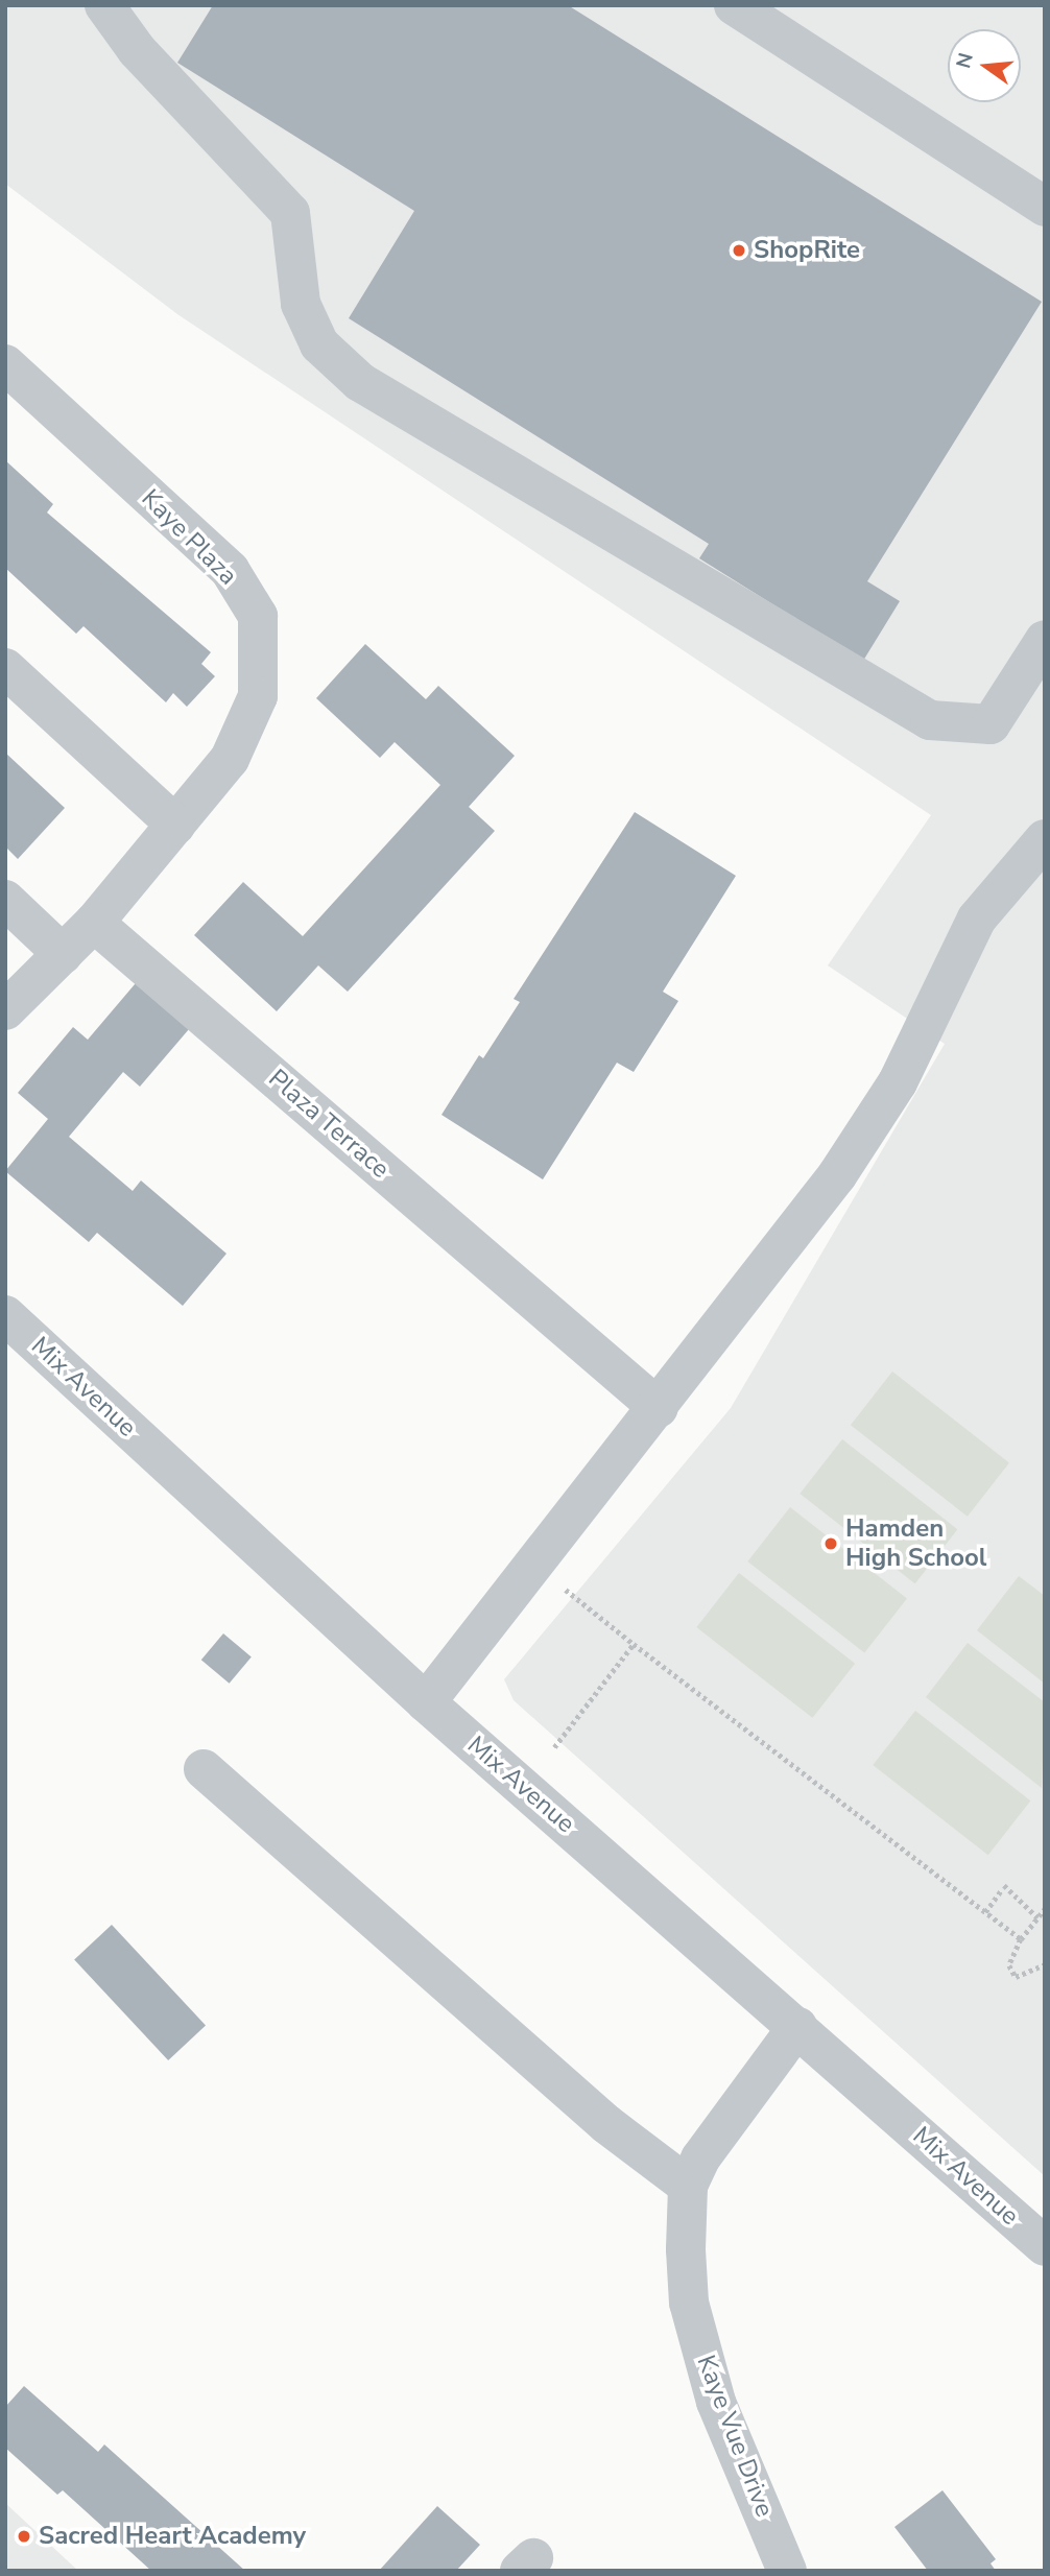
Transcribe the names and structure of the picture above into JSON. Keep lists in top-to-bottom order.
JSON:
{
  "streets": {
    "street": [
      "Kaye Plaza",
      "Plaza Terrace",
      "Mix Avenue",
      "Kaye Vue Drive"
    ]
  },
  "crossings": [
    ["Kaye Plaza", "Plaza Terrace"],
    ["Mix Avenue", "Kaye Vue Drive"]
  ],
  "places": ["ShopRite", "Hamden High School", "Sacred Heart Academy"],
  "north": "left"
}
